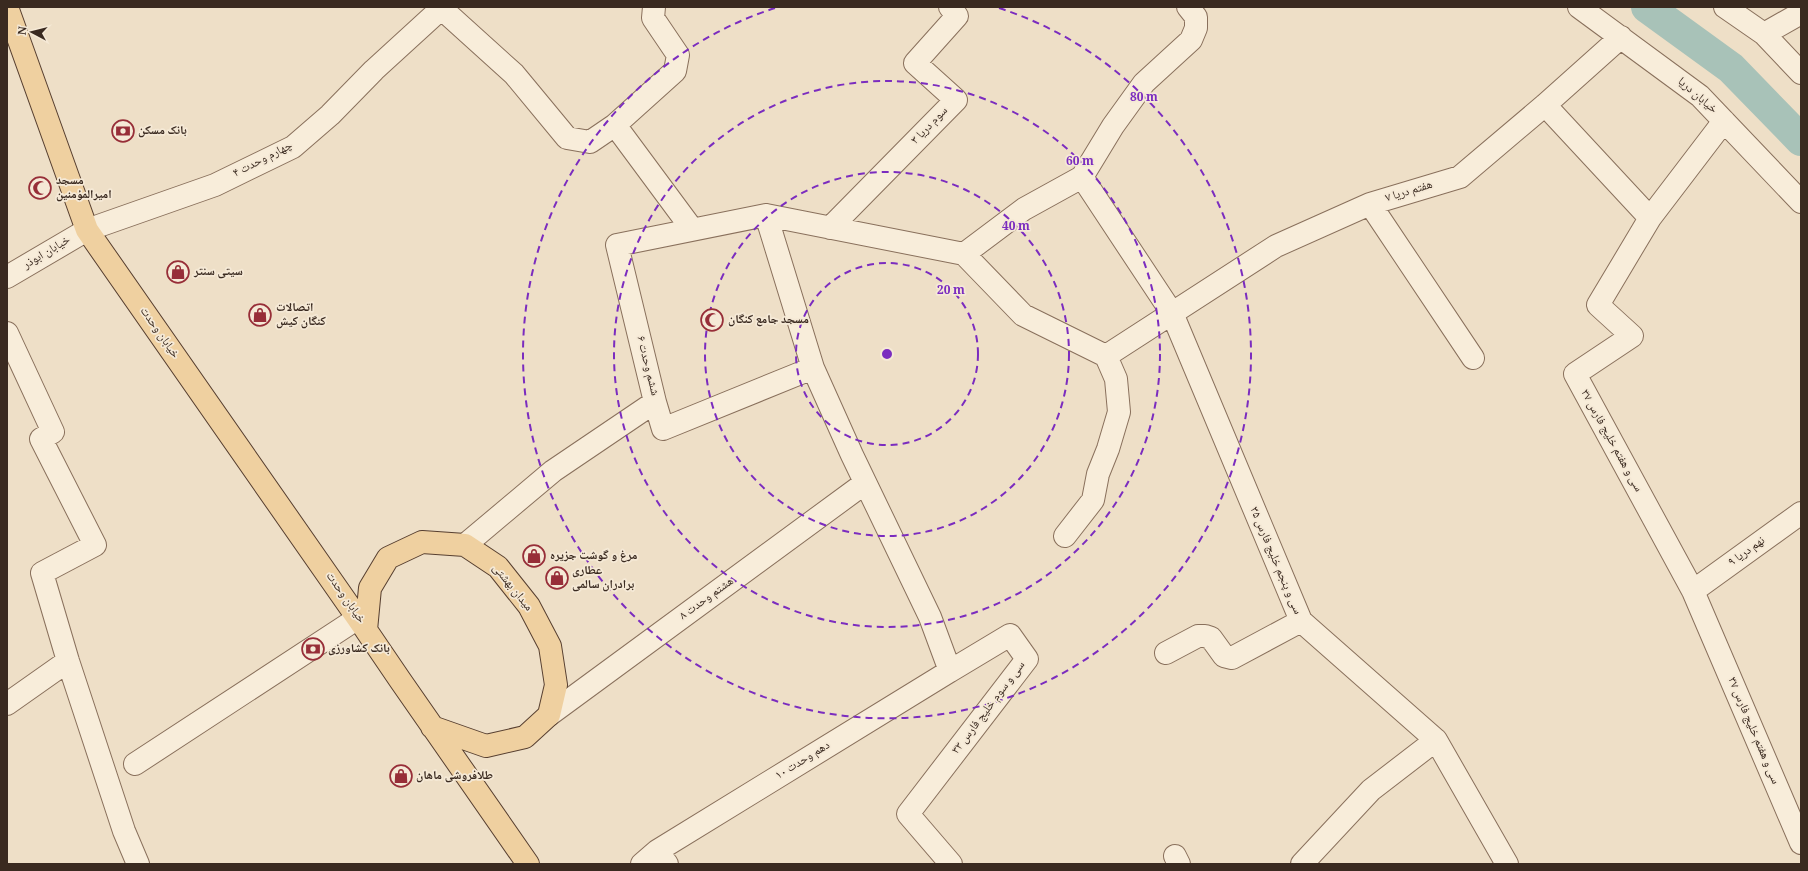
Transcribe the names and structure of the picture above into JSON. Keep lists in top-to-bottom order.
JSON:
{
  "streets": {
    "main road": ["خیابان وحدت", "میدان بهشتی"],
    "street": [
      "خیابان دریا",
      "سوم دریا ۳",
      "چهارم وحدت ۴",
      "هفتم دریا ۷",
      "خیابان ابوذر",
      "ششم وحدت ۶",
      "سی و هفتم خلیج فارس ۳۷",
      "نهم دریا ۹",
      "سی و پنجم خلیج فارس ۳۵",
      "هشتم وحدت ۸",
      "سی و سوم خلیج فارس ۳۳",
      "دهم وحدت ۱۰"
    ]
  },
  "crossings": [
    ["خیابان دریا", "هفتم دریا ۷"],
    ["چهارم وحدت ۴", "خیابان ابوذر"],
    ["چهارم وحدت ۴", "خیابان وحدت"],
    ["هفتم دریا ۷", "سی و پنجم خلیج فارس ۳۵"],
    ["خیابان ابوذر", "خیابان وحدت"],
    ["خیابان وحدت", "میدان بهشتی"],
    ["ششم وحدت ۶", "میدان بهشتی"],
    ["سی و هفتم خلیج فارس ۳۷", "نهم دریا ۹"],
    ["میدان بهشتی", "هشتم وحدت ۸"],
    ["سی و سوم خلیج فارس ۳۳", "دهم وحدت ۱۰"]
  ],
  "places": {
    "bank": ["بانک مسکن", "بانک کشاورزی"],
    "mosque": ["مسجد امیرالمؤمنین", "مسجد جامع کنگان"],
    "shop": [
      "سیتی سنتر",
      "اتصالات کنگان کیش",
      "مرغ و گوشت جزیره",
      "عطاری برادران سالمی",
      "طلافروشی ماهان"
    ]
  },
  "north": "left",
  "rings": [
    "80 m",
    "60 m",
    "40 m",
    "20 m"
  ]
}
